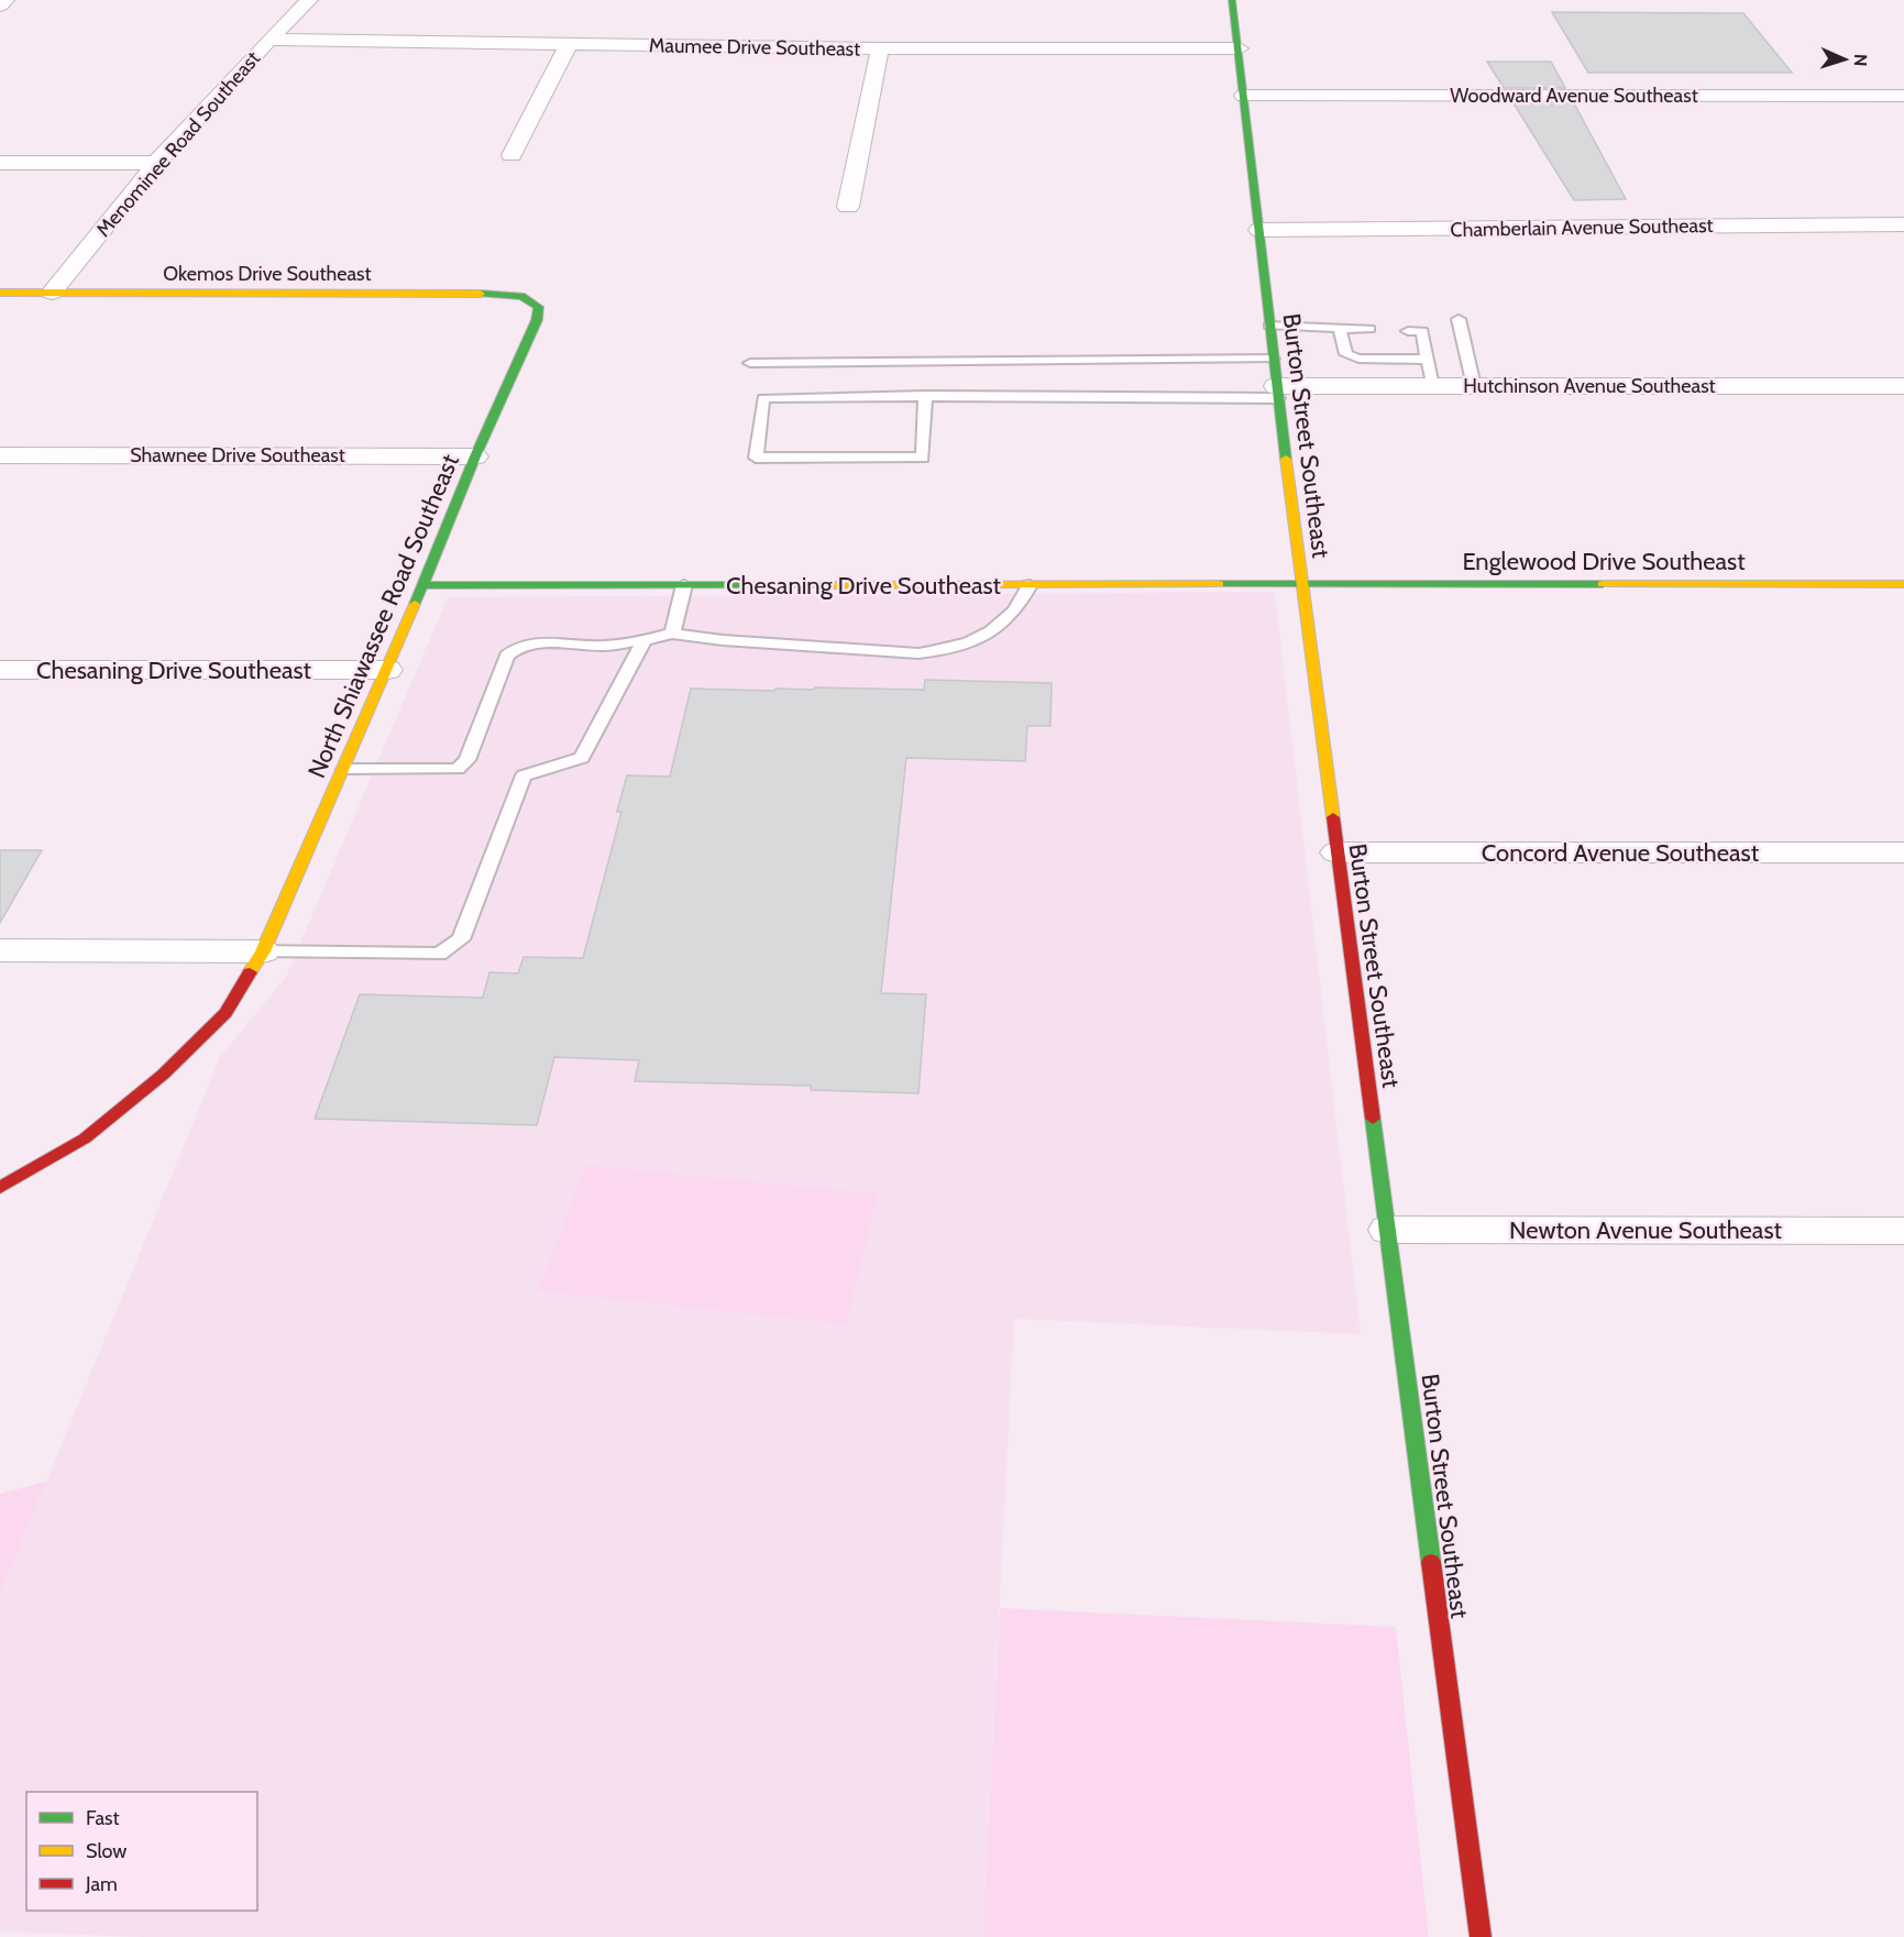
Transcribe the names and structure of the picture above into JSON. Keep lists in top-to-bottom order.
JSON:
{
  "streets": {
    "street": [
      "Maumee Drive Southeast",
      "Woodward Avenue Southeast",
      "Menominee Road Southeast",
      "Chamberlain Avenue Southeast",
      "Okemos Drive Southeast",
      "Hutchinson Avenue Southeast",
      "Burton Street Southeast",
      "Shawnee Drive Southeast",
      "Englewood Drive Southeast",
      "Chesaning Drive Southeast",
      "North Shiawassee Road Southeast",
      "Concord Avenue Southeast",
      "Newton Avenue Southeast"
    ]
  },
  "crossings": [
    ["Maumee Drive Southeast", "Menominee Road Southeast"],
    ["Maumee Drive Southeast", "Burton Street Southeast"],
    ["Woodward Avenue Southeast", "Burton Street Southeast"],
    ["Menominee Road Southeast", "Okemos Drive Southeast"],
    ["Chamberlain Avenue Southeast", "Burton Street Southeast"],
    ["Okemos Drive Southeast", "North Shiawassee Road Southeast"],
    ["Hutchinson Avenue Southeast", "Burton Street Southeast"],
    ["Burton Street Southeast", "Englewood Drive Southeast"],
    ["Burton Street Southeast", "Chesaning Drive Southeast"],
    ["Burton Street Southeast", "Concord Avenue Southeast"],
    ["Burton Street Southeast", "Newton Avenue Southeast"],
    ["Shawnee Drive Southeast", "North Shiawassee Road Southeast"],
    ["Englewood Drive Southeast", "Chesaning Drive Southeast"],
    ["Chesaning Drive Southeast", "North Shiawassee Road Southeast"]
  ],
  "legend": ["Fast", "Slow", "Jam"],
  "north": "right"
}
